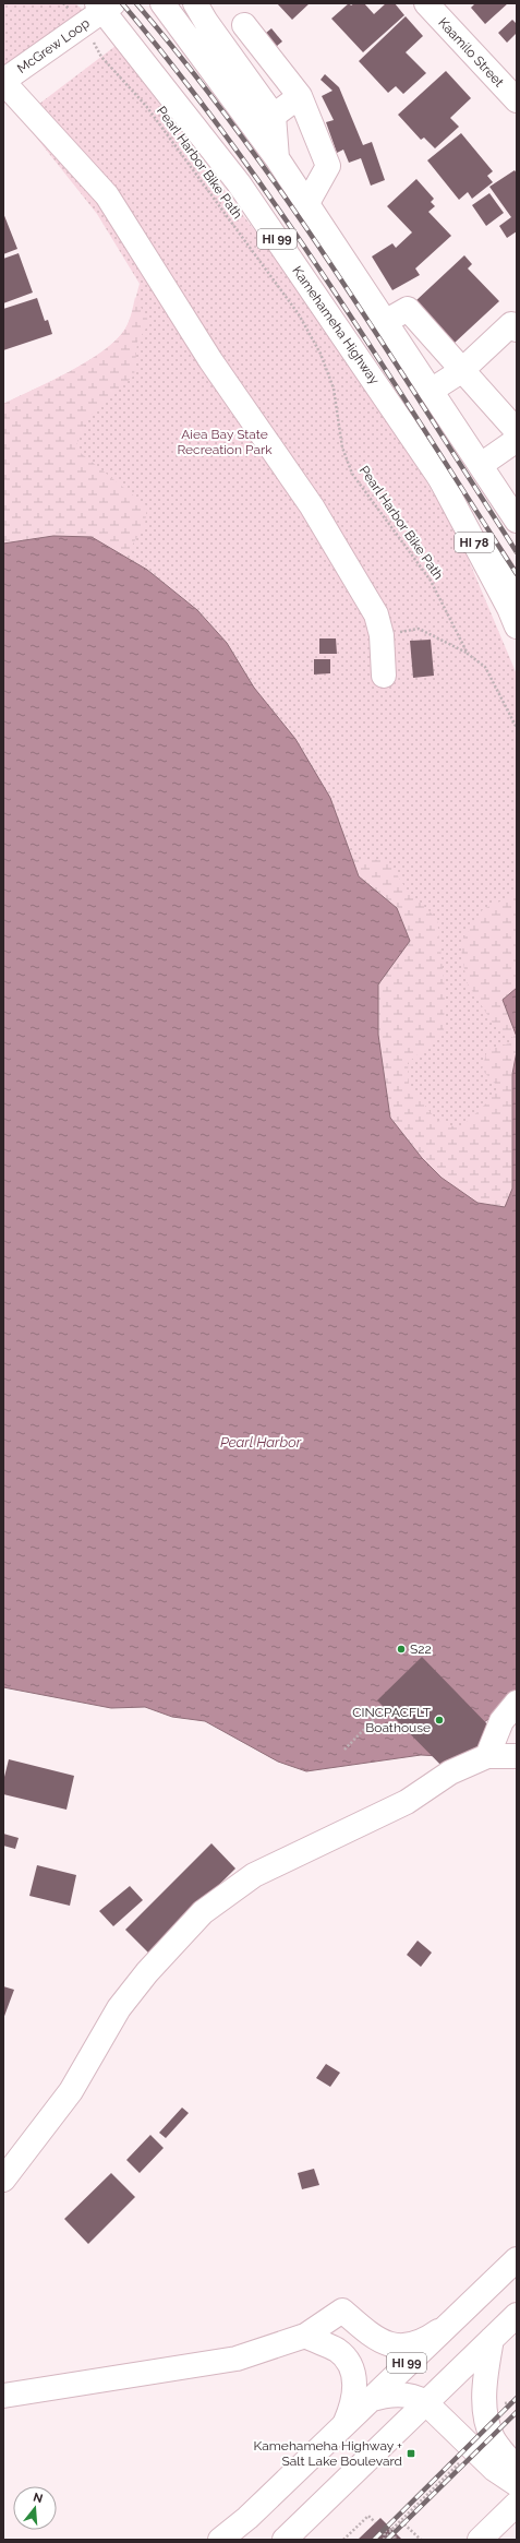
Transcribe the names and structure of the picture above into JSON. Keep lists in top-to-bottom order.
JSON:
{
  "streets": {
    "main road": [
      "McGrew Loop",
      "Kaamilo Street",
      "HI 99",
      "Kamehameha Highway",
      "HI 78"
    ],
    "path": ["Pearl Harbor Bike Path"]
  },
  "crossings": [
    ["McGrew Loop", "Pearl Harbor Bike Path"],
    ["McGrew Loop", "Kamehameha Highway"],
    ["Pearl Harbor Bike Path", "Kamehameha Highway"],
    ["Kamehameha Highway", "HI 78"]
  ],
  "water": ["Pearl Harbor"],
  "parks": ["Aiea Bay State Recreation Park"],
  "places": {
    "other": ["S22", "CINCPACFLT Boathouse"],
    "transit": ["Kamehameha Highway + Salt Lake Boulevard"]
  },
  "north": "top"
}
